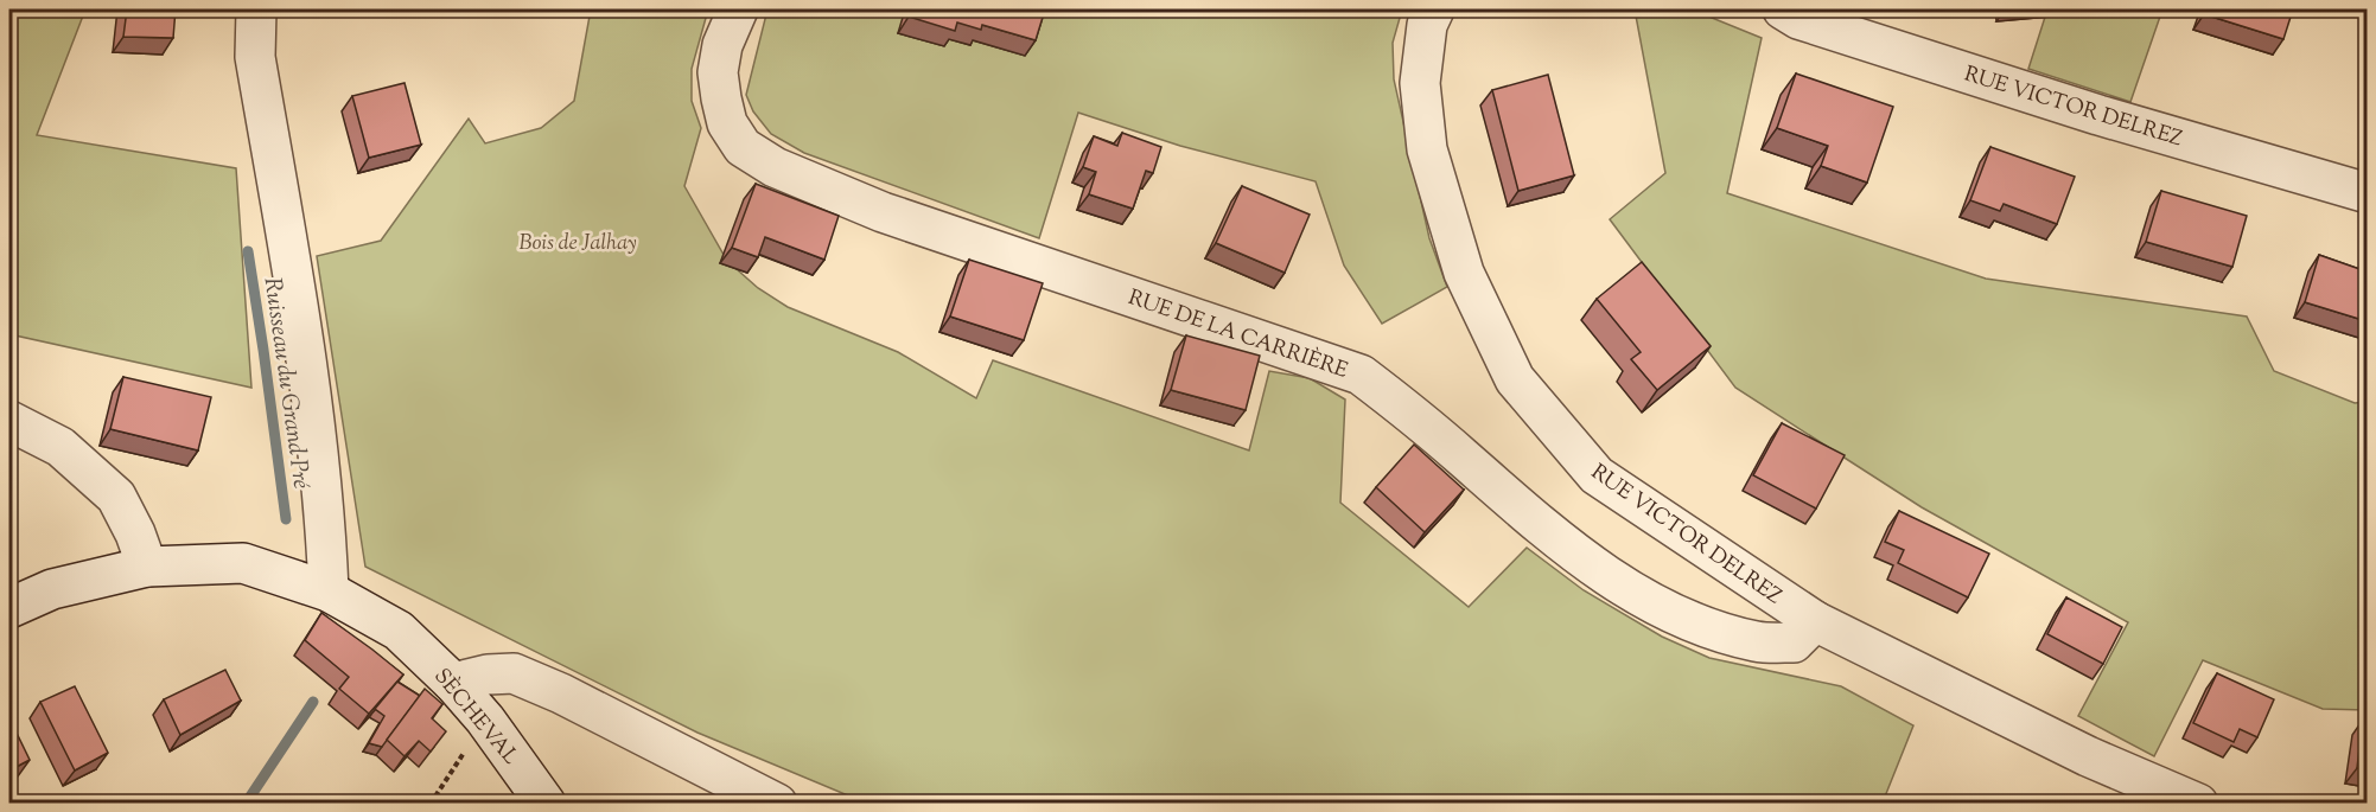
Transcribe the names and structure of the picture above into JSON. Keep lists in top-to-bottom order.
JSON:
{
  "streets": {
    "street": ["RUE VICTOR DELREZ", "RUE DE LA CARRIÈRE", "SÈCHEVAL"]
  },
  "crossings": [
    ["RUE VICTOR DELREZ", "RUE DE LA CARRIÈRE"]
  ],
  "water": ["Ruisseau du Grand Pré"],
  "parks": ["Bois de Jalhay"]
}
